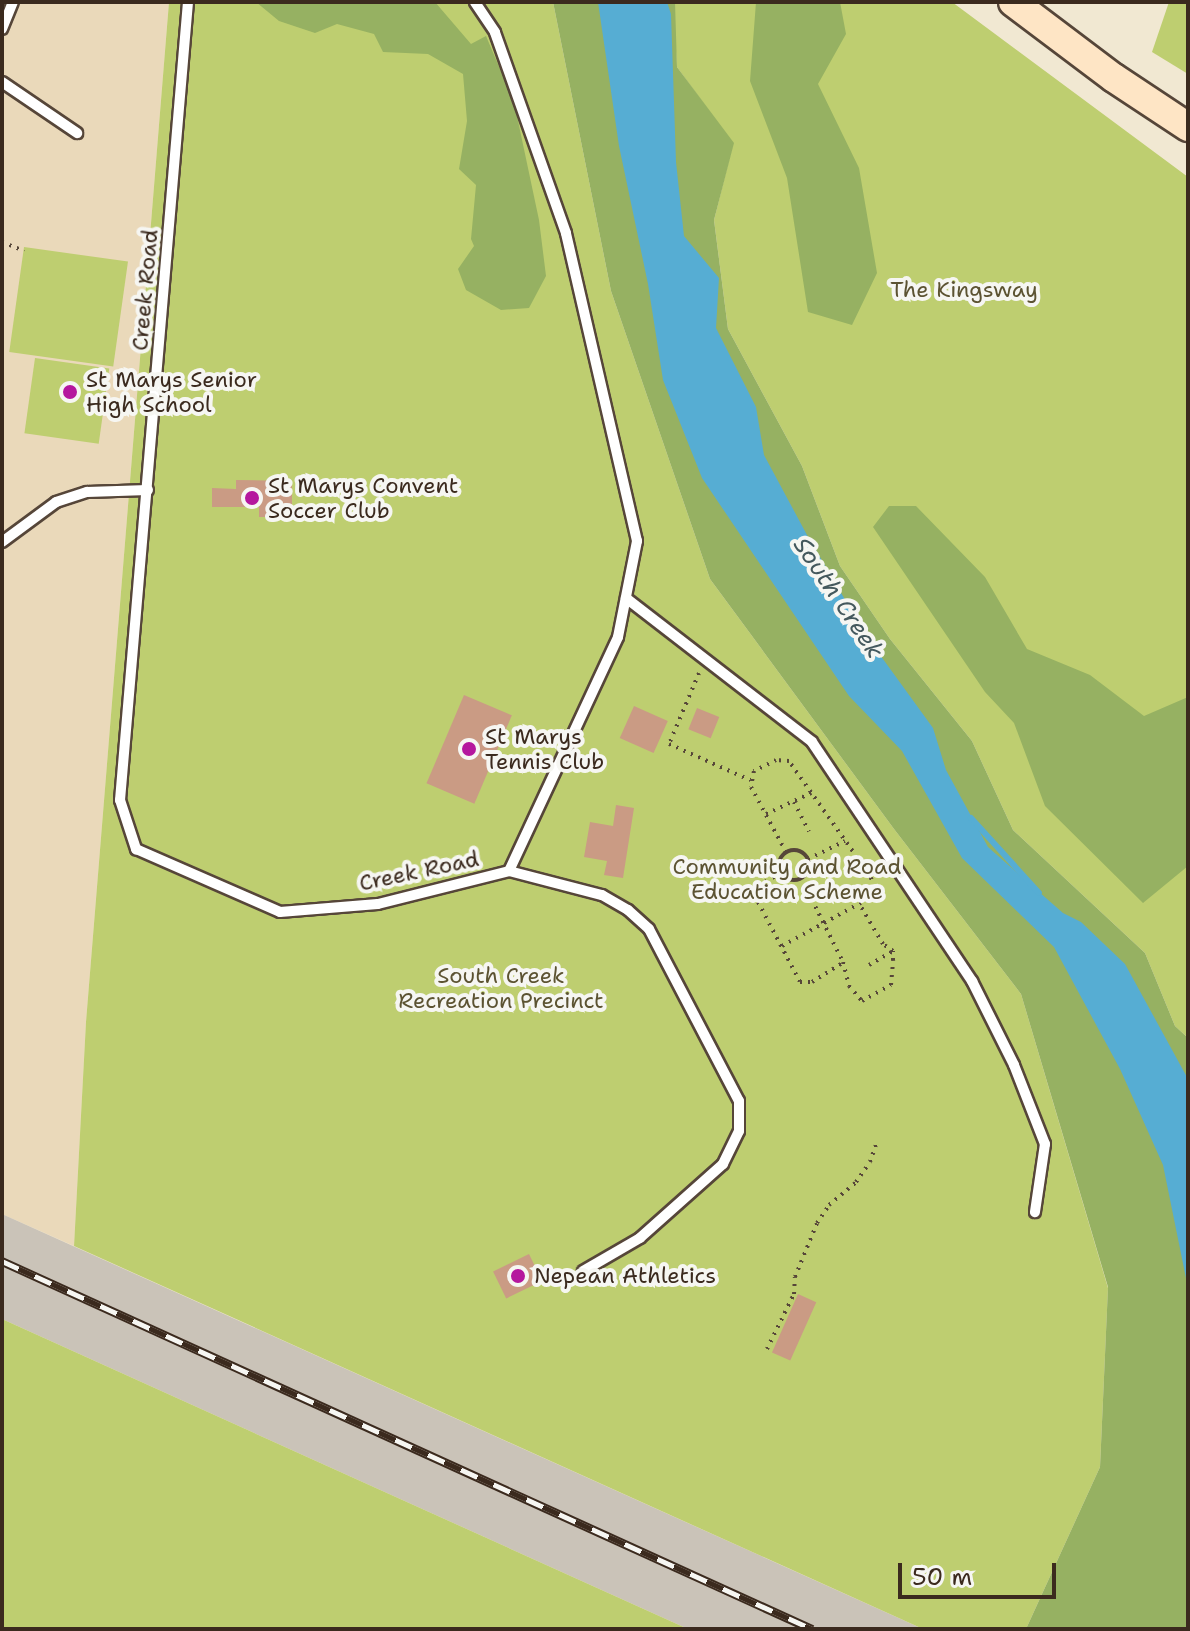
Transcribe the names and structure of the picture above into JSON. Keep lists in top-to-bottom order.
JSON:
{
  "streets": {
    "lane": ["Creek Road"]
  },
  "water": ["South Creek"],
  "parks": ["The Kingsway", "Community and Road Education Scheme", "South Creek Recreation Precinct"],
  "places": [
    "St Marys Senior High School",
    "St Marys Convent Soccer Club",
    "St Marys Tennis Club",
    "Nepean Athletics"
  ],
  "scale_bar": "50 m"
}
